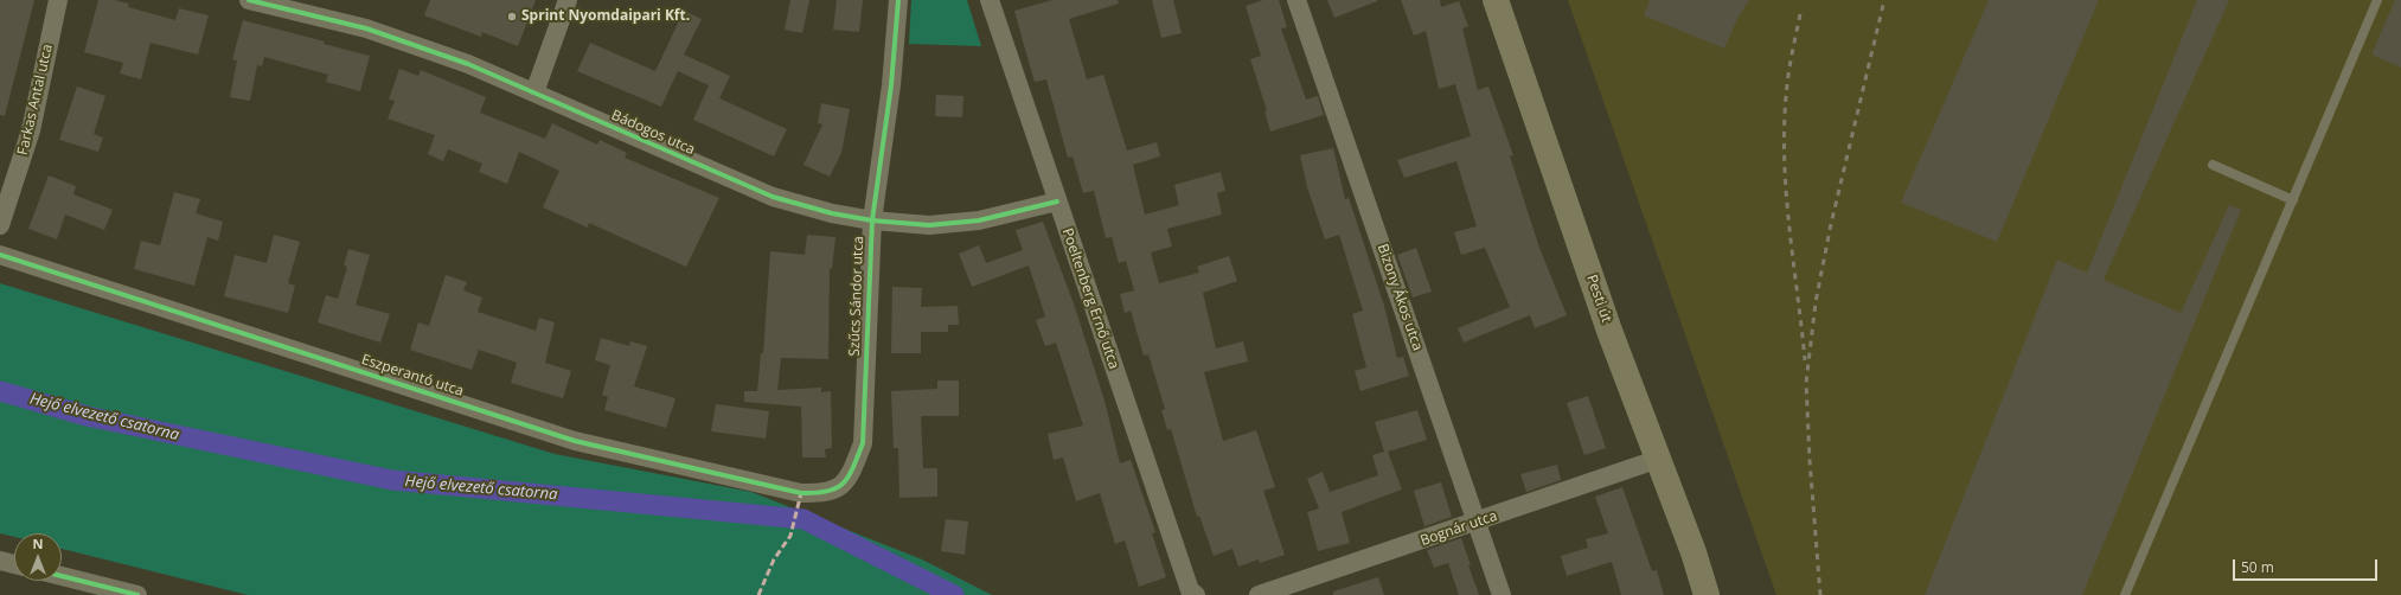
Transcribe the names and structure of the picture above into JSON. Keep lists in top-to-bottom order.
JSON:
{
  "streets": {
    "main road": ["Pesti út"],
    "street": [
      "Farkas Antal utca",
      "Bádogos utca",
      "Szűcs Sándor utca",
      "Bizony Ákos utca",
      "Poeltenberg Ernő utca",
      "Eszperantó utca",
      "Bognár utca"
    ]
  },
  "crossings": [
    ["Bádogos utca", "Szűcs Sándor utca"],
    ["Bádogos utca", "Poeltenberg Ernő utca"],
    ["Szűcs Sándor utca", "Eszperantó utca"],
    ["Bizony Ákos utca", "Bognár utca"],
    ["Pesti út", "Bognár utca"]
  ],
  "water": ["Hejő elvezető csatorna"],
  "places": ["Sprint Nyomdaipari Kft."],
  "scale_bar": "50 m",
  "north": "top"
}
